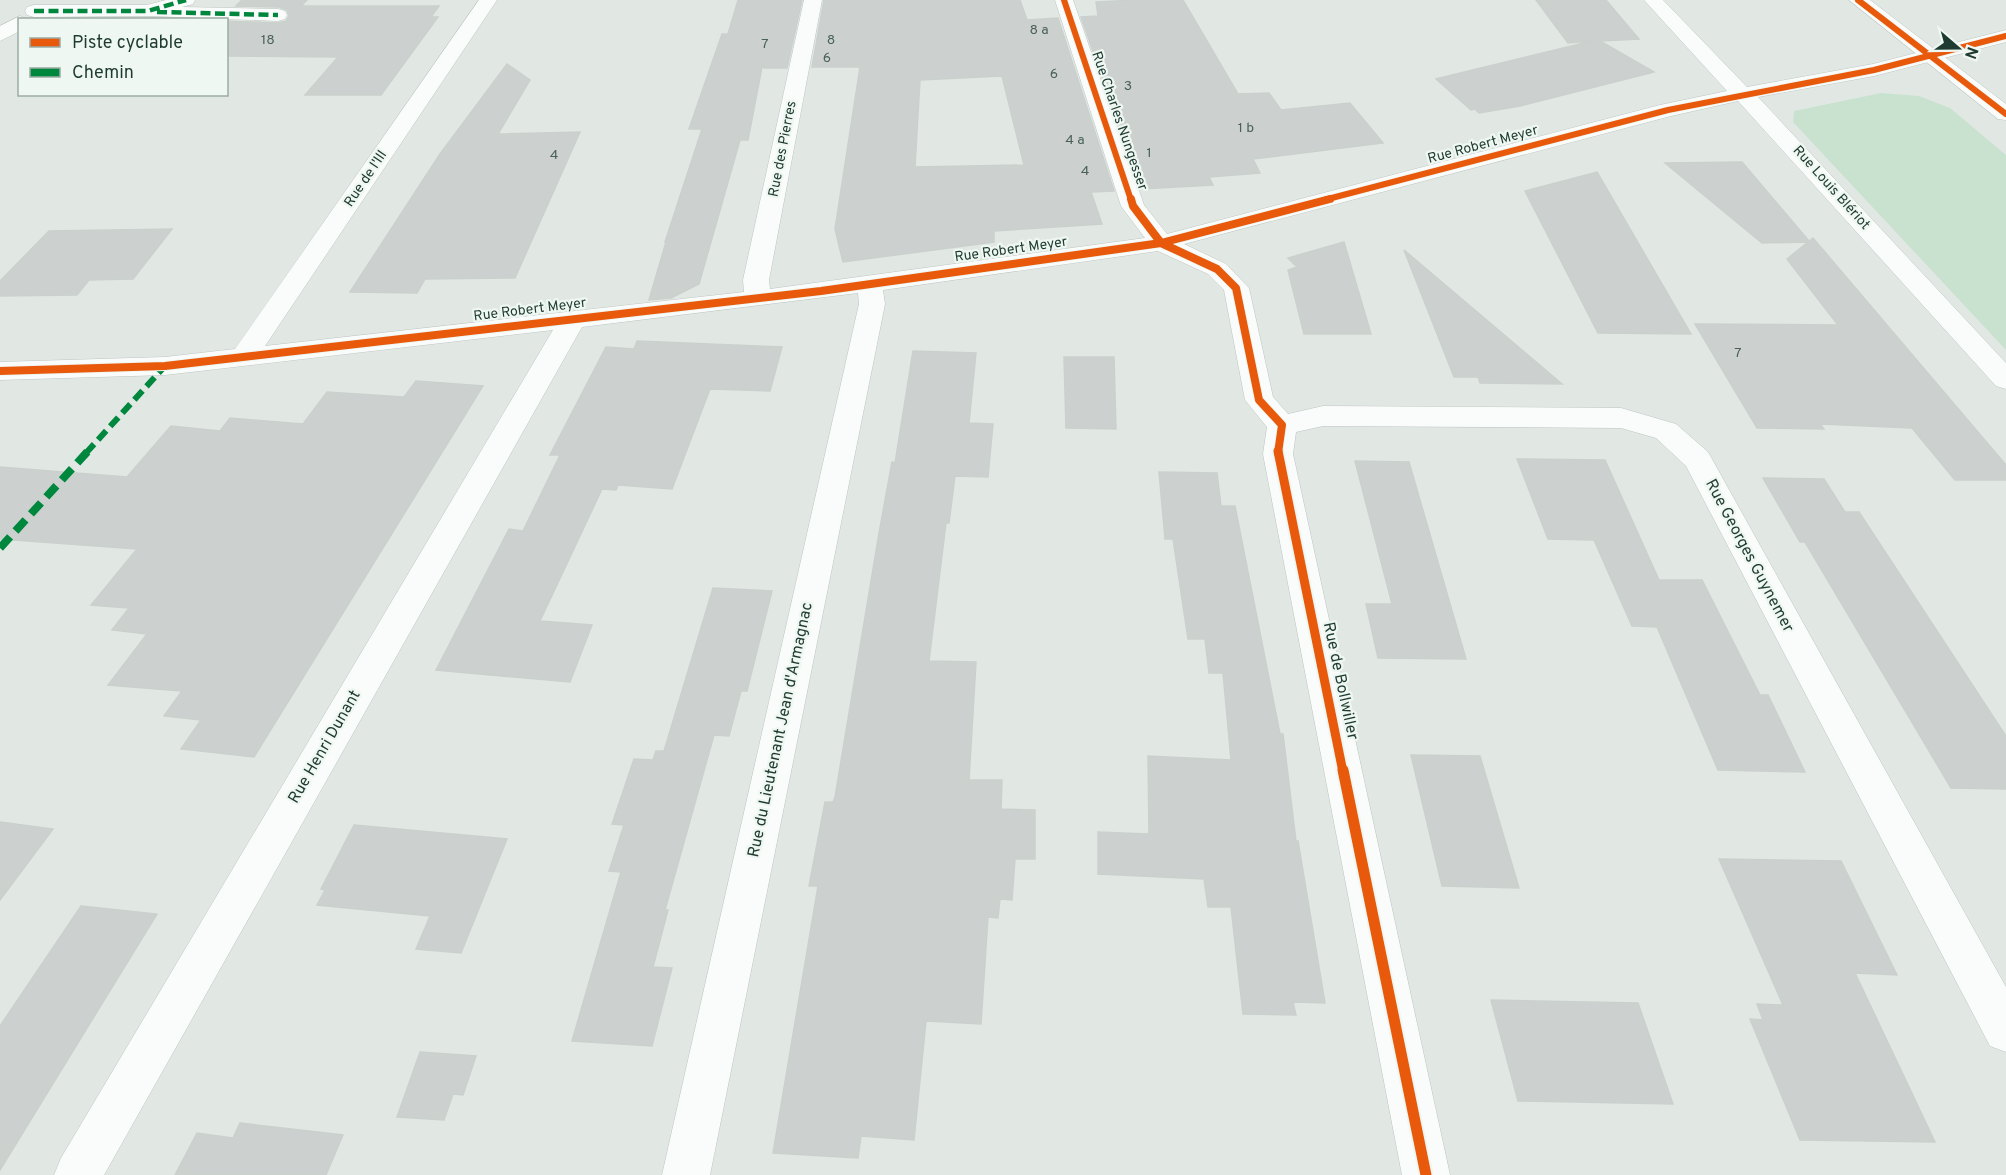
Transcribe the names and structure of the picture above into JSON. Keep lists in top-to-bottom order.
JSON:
{
  "streets": {
    "street": [
      "Rue Charles Nungesser",
      "Rue Robert Meyer",
      "Rue des Pierres",
      "Rue de l'Ill",
      "Rue Louis Blériot",
      "Rue Georges Guynemer",
      "Rue de Bollwiller",
      "Rue du Lieutenant Jean d'Armagnac",
      "Rue Henri Dunant"
    ]
  },
  "crossings": [
    ["Rue Charles Nungesser", "Rue Robert Meyer"],
    ["Rue Robert Meyer", "Rue des Pierres"],
    ["Rue Robert Meyer", "Rue de l'Ill"],
    ["Rue Robert Meyer", "Rue Louis Blériot"],
    ["Rue Robert Meyer", "Rue du Lieutenant Jean d'Armagnac"],
    ["Rue Robert Meyer", "Rue Henri Dunant"],
    ["Rue Georges Guynemer", "Rue de Bollwiller"]
  ],
  "house_numbers": [
    "8 a",
    "18",
    "8",
    "7",
    "6",
    "6",
    "3",
    "1 b",
    "4 a",
    "1",
    "4",
    "4",
    "7"
  ],
  "legend": ["Piste cyclable", "Chemin"],
  "north": "right"
}
